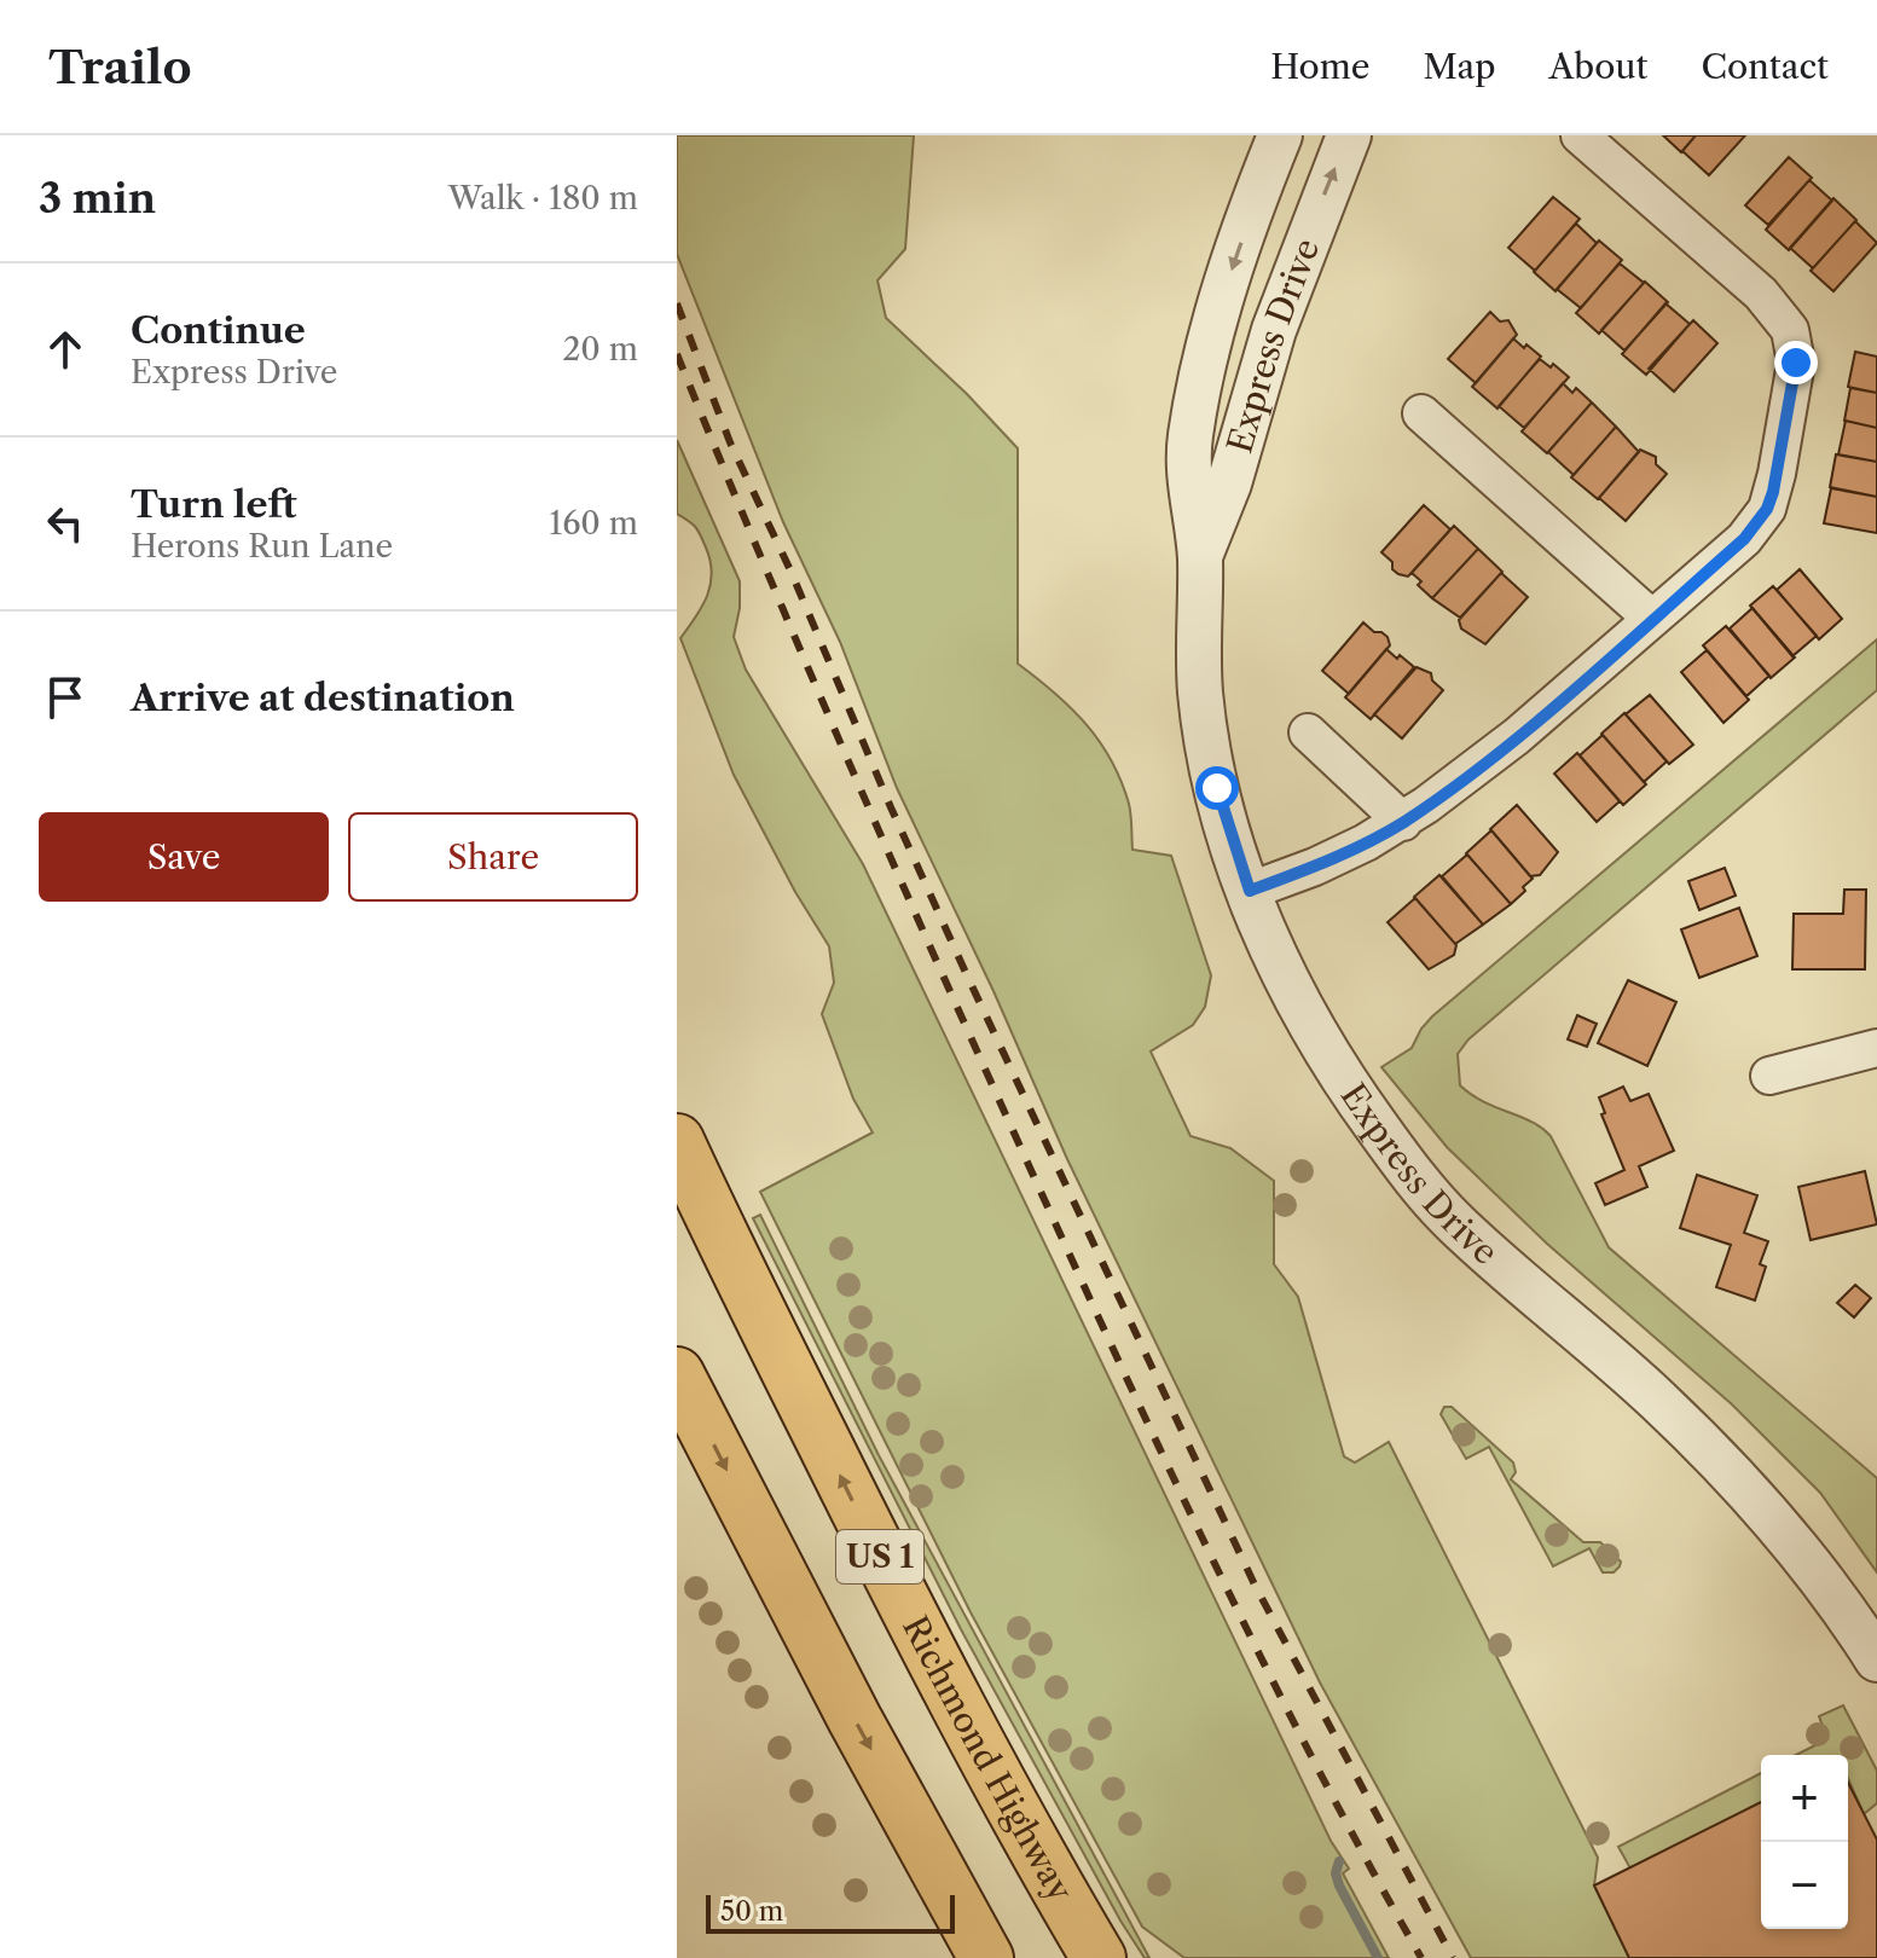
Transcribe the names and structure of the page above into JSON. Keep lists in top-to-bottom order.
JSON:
{
  "streets": {
    "main road": ["US 1", "Richmond Highway"],
    "street": ["Express Drive"]
  },
  "scale_bar": "50 m",
  "page": {
    "header": "Trailo",
    "nav": [
      "Home",
      "Map",
      "About",
      "Contact"
    ],
    "heading": ["3 min", "Walk · 180 m"],
    "list": [
      ["Continue", "Express Drive", "20 m"],
      ["Turn left", "Herons Run Lane", "160 m"],
      "Arrive at destination"
    ],
    "buttons": ["Save", "Share"],
    "map_buttons": ["+", "−"],
    "scale": "50 m"
  }
}
